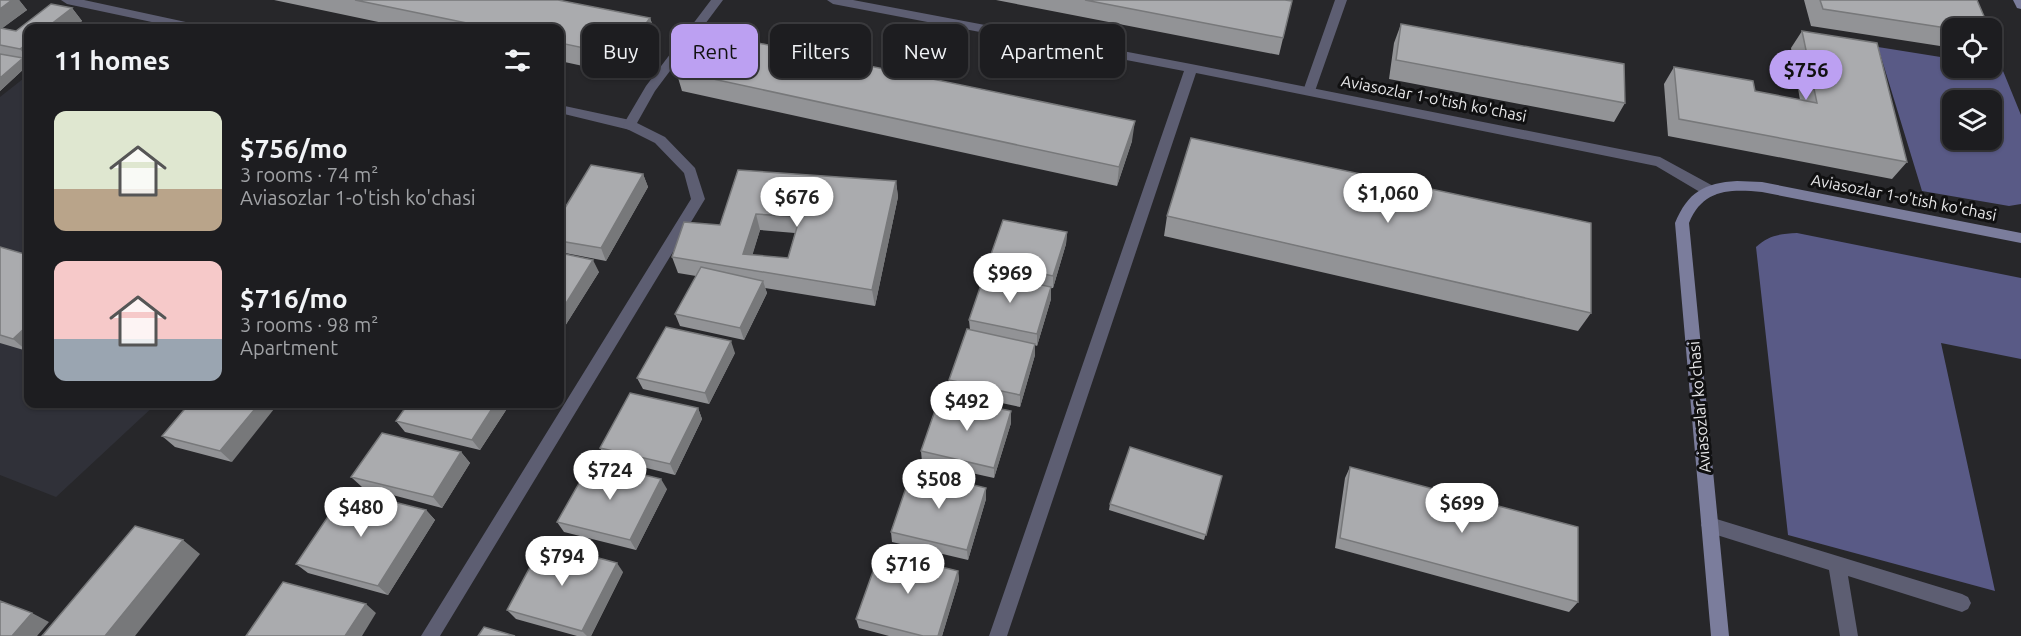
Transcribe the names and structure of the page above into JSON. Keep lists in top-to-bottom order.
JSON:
{
  "streets": {
    "main road": ["Aviasozlar 1-o'tish ko'chasi", "Aviasozlar ko'chasi"]
  },
  "crossings": [
    ["Aviasozlar 1-o'tish ko'chasi", "Aviasozlar ko'chasi"]
  ],
  "page": {
    "chip": [
      "Buy",
      "Rent",
      "Filters",
      "New",
      "Apartment"
    ],
    "heading": "11 homes",
    "price": [
      "$756",
      "$1,060",
      "$676",
      "$969",
      "$492",
      "$724",
      "$508",
      "$699",
      "$480",
      "$794",
      "$716"
    ],
    "list": [
      {
        "name": "$756/mo",
        "note": "3 rooms · 74 m² · Aviasozlar 1-o'tish ko'chasi"
      },
      {
        "name": "$716/mo",
        "note": "3 rooms · 98 m² · Apartment"
      }
    ]
  }
}
